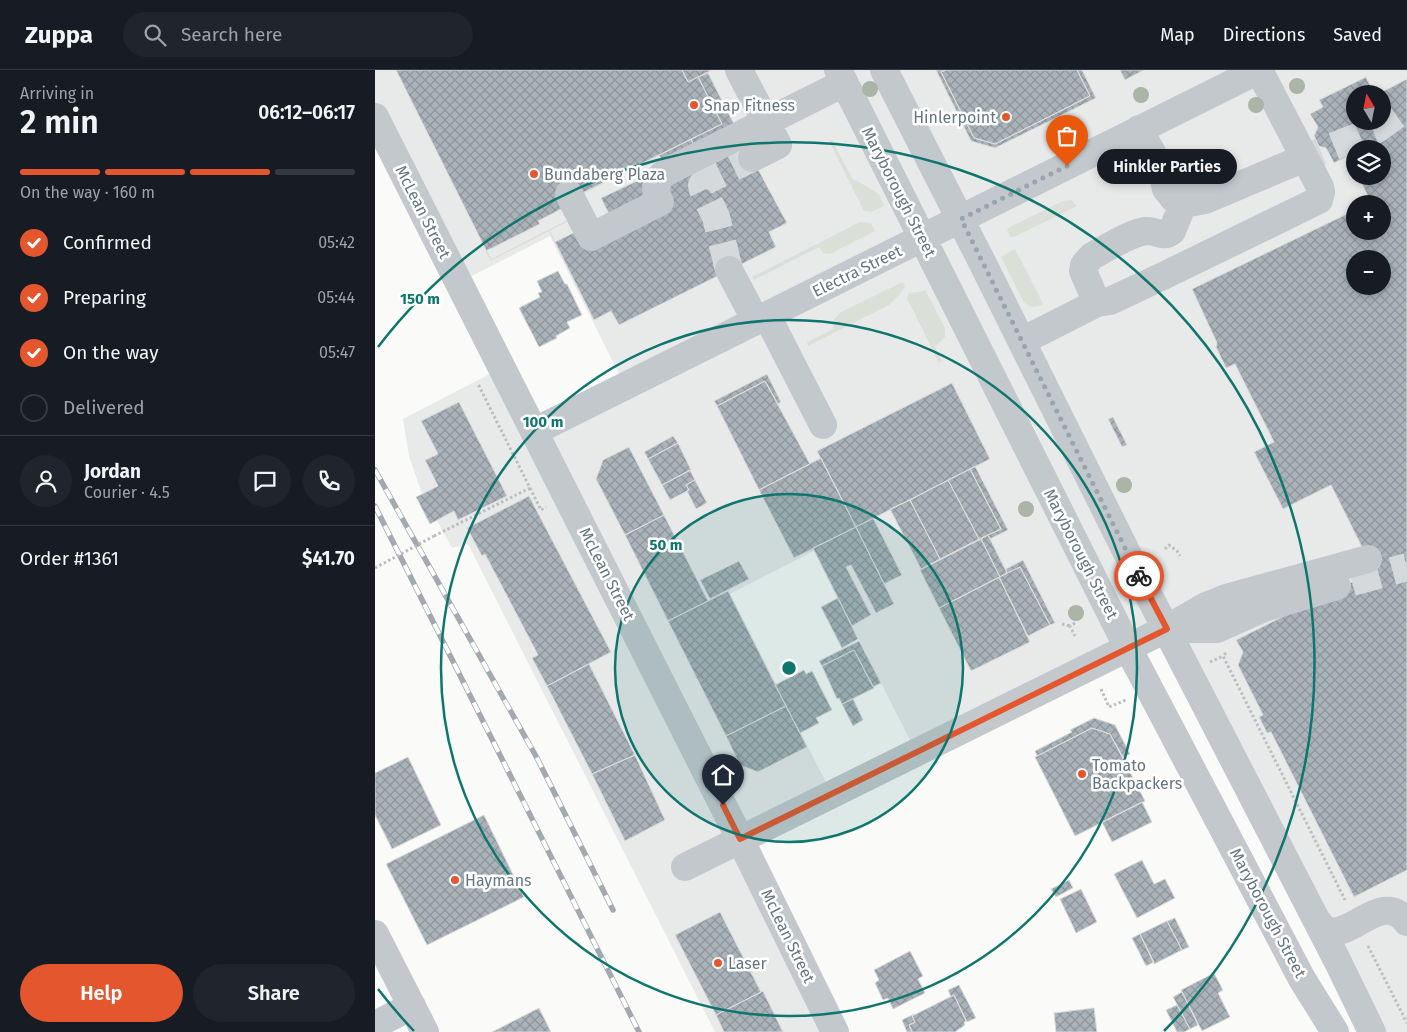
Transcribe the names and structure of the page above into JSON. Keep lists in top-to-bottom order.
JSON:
{
  "streets": {
    "street": ["Maryborough Street", "McLean Street", "Electra Street"]
  },
  "crossings": [
    ["Maryborough Street", "Electra Street"],
    ["McLean Street", "Electra Street"]
  ],
  "places": [
    "Snap Fitness",
    "Hinlerpoint",
    "Hinkler Parties",
    "Bundaberg Plaza",
    "Tomato Backpackers",
    "Haymans",
    "Laser"
  ],
  "north": "top",
  "page": {
    "header": "Zuppa",
    "search": "Search here",
    "nav": ["Map", "Directions", "Saved"],
    "heading": ["2 min", "Arriving in", "06:12–06:17"],
    "panel": [
      "Jordan",
      "Courier · 4.5",
      "Order #1361",
      "$41.70"
    ],
    "map_buttons": ["+", "−"],
    "bubble": "Hinkler Parties",
    "bar": "On the way · 160 m",
    "list": [
      ["Confirmed", "05:42"],
      ["Preparing", "05:44"],
      ["On the way", "05:47"],
      "Delivered"
    ],
    "buttons": ["Help", "Share"]
  },
  "rings": ["150 m", "100 m", "50 m"]
}
